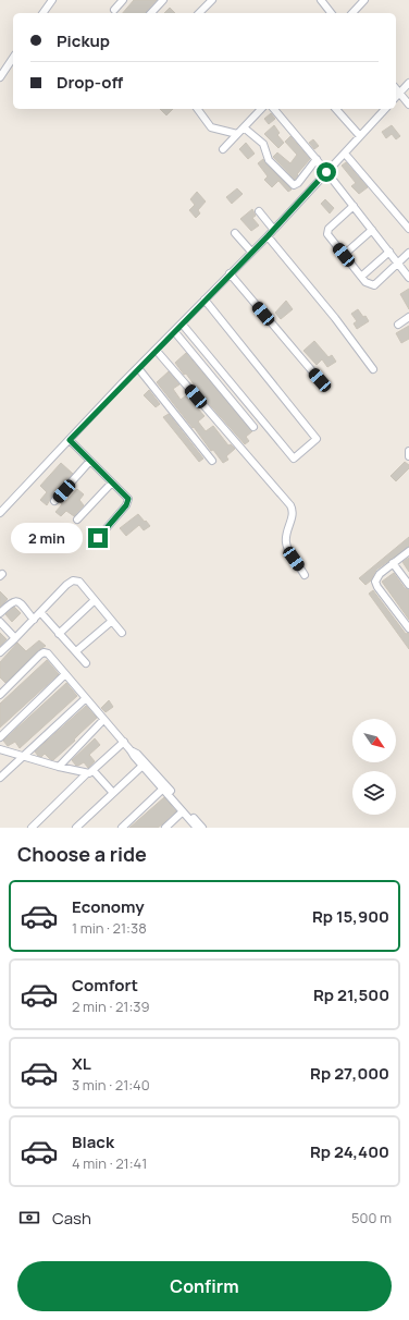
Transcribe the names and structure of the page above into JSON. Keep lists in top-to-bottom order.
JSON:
{
  "north": "bottom right",
  "page": {
    "banner": ["Pickup", "Drop-off"],
    "bubble": "2 min",
    "heading": "Choose a ride",
    "list": [
      {
        "name": "Economy",
        "note": "1 min · 21:38",
        "value": "Rp 15,900"
      },
      {
        "name": "Comfort",
        "note": "2 min · 21:39",
        "value": "Rp 21,500"
      },
      {
        "name": "XL",
        "note": "3 min · 21:40",
        "value": "Rp 27,000"
      },
      {
        "name": "Black",
        "note": "4 min · 21:41",
        "value": "Rp 24,400"
      }
    ],
    "pay": ["Cash", "500 m"],
    "buttons": "Confirm"
  }
}
